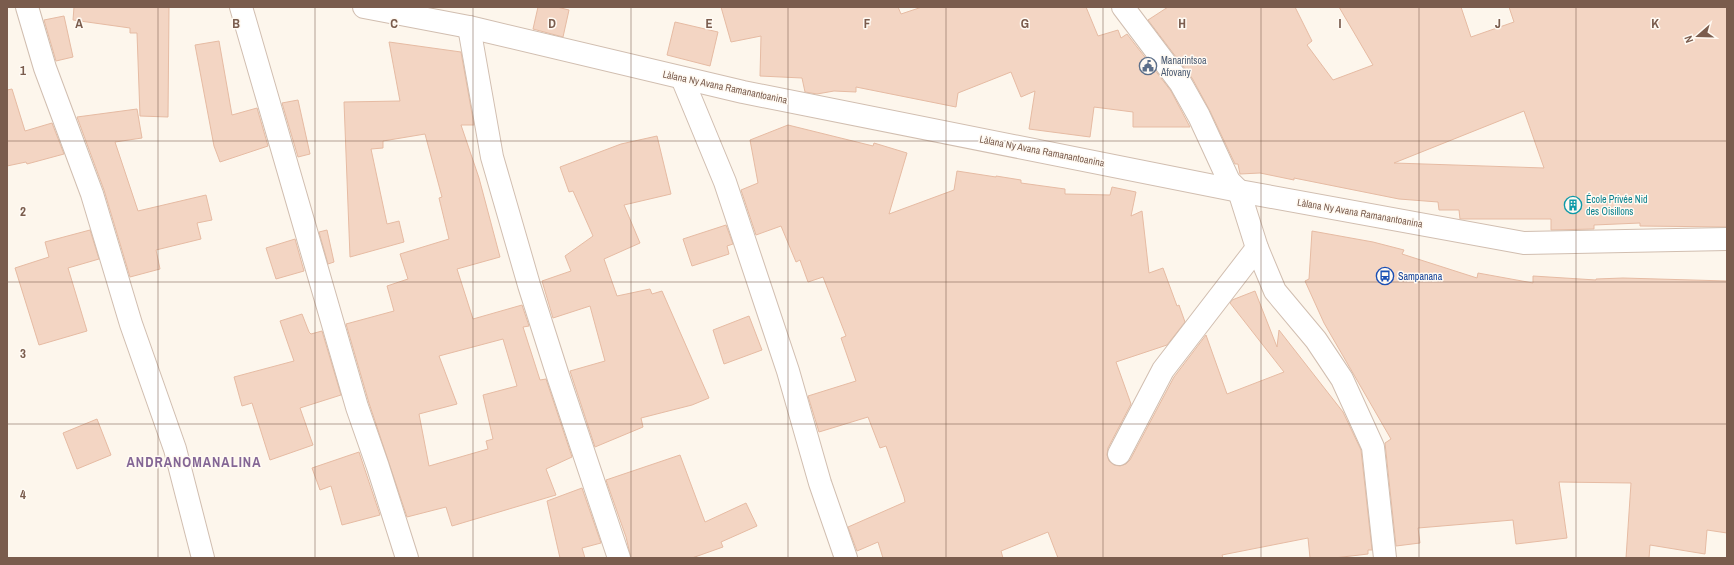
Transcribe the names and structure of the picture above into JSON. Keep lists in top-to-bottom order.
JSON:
{
  "streets": {
    "street": ["Làlana Ny Avana Ramanantoanina"]
  },
  "districts": ["ANDRANOMANALINA"],
  "places": {
    "public building": ["Manarintsoa Afovany"],
    "building": ["École Privée Nid des Oisillons"],
    "bus stop": ["Sampanana"]
  },
  "north": "left",
  "grid": {
    "columns": [
      "A",
      "B",
      "C",
      "D",
      "E",
      "F",
      "G",
      "H",
      "I",
      "J",
      "K"
    ],
    "rows": [
      "1",
      "2",
      "3",
      "4"
    ]
  }
}
